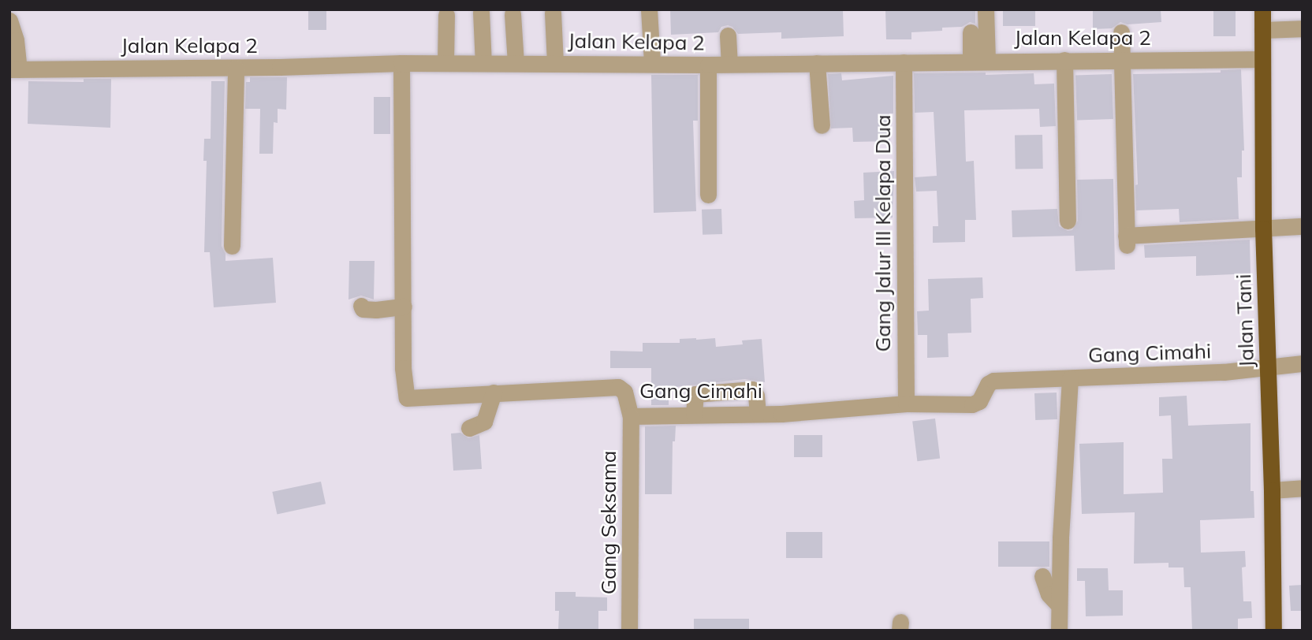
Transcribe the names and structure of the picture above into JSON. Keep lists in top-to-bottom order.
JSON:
{
  "streets": {
    "highway": ["Jalan Tani"],
    "street": [
      "Jalan Kelapa 2",
      "Gang Jalur III Kelapa Dua",
      "Gang Cimahi",
      "Gang Seksama"
    ]
  },
  "crossings": [
    ["Jalan Kelapa 2", "Gang Jalur III Kelapa Dua"],
    ["Jalan Kelapa 2", "Jalan Tani"],
    ["Jalan Kelapa 2", "Gang Cimahi"],
    ["Gang Jalur III Kelapa Dua", "Gang Cimahi"],
    ["Jalan Tani", "Gang Cimahi"],
    ["Gang Cimahi", "Gang Seksama"]
  ]
}
